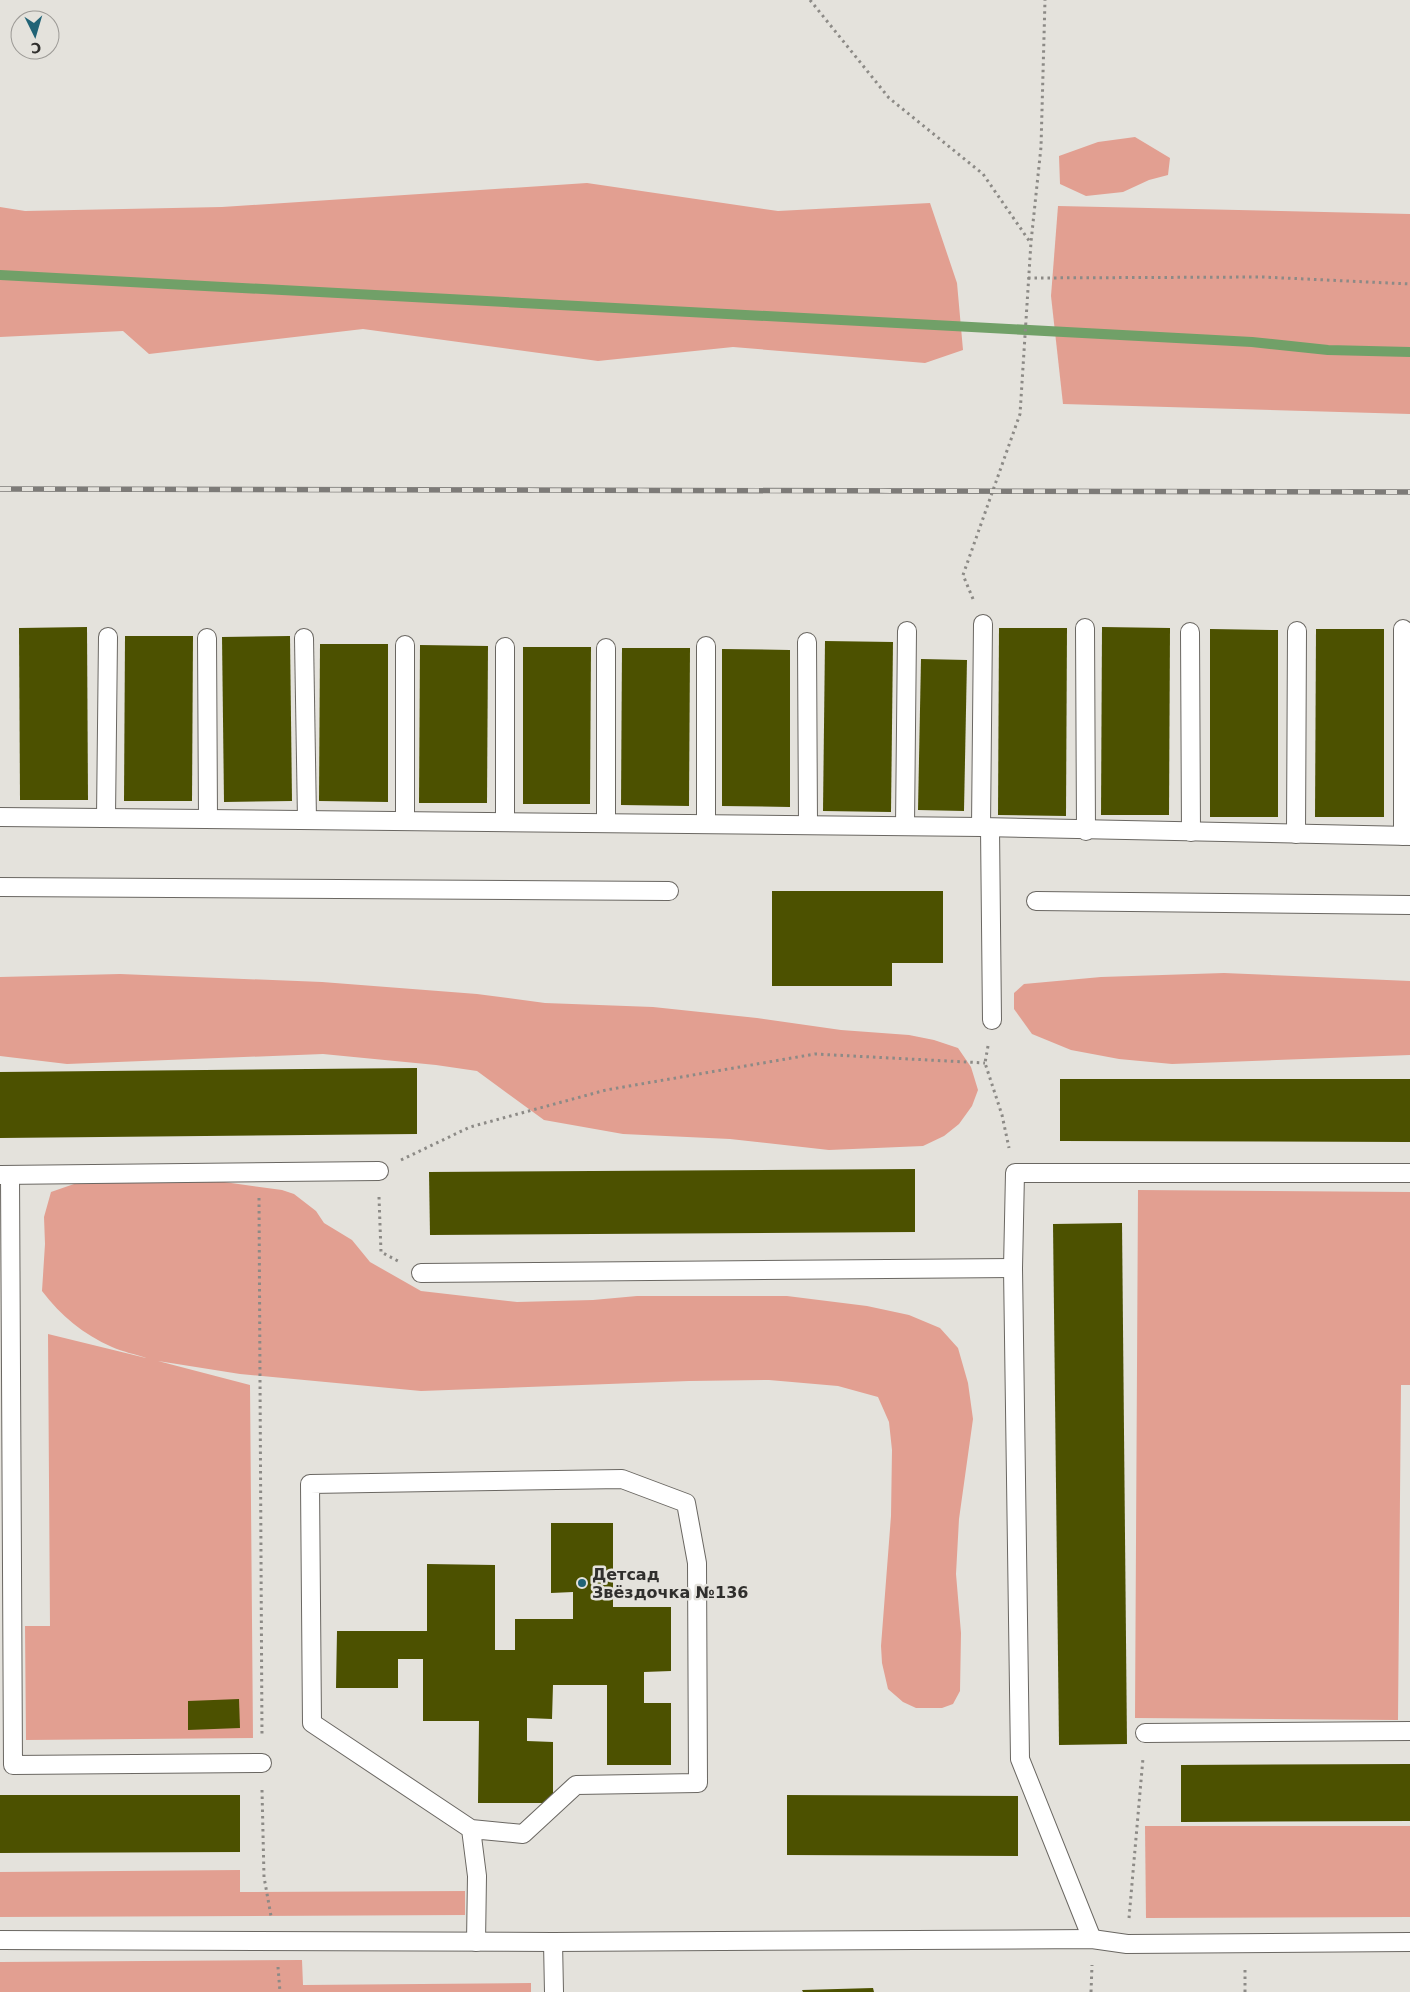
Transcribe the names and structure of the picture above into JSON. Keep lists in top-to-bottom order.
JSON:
{
  "places": ["Детсад Звёздочка №136"],
  "north": "bottom"
}
